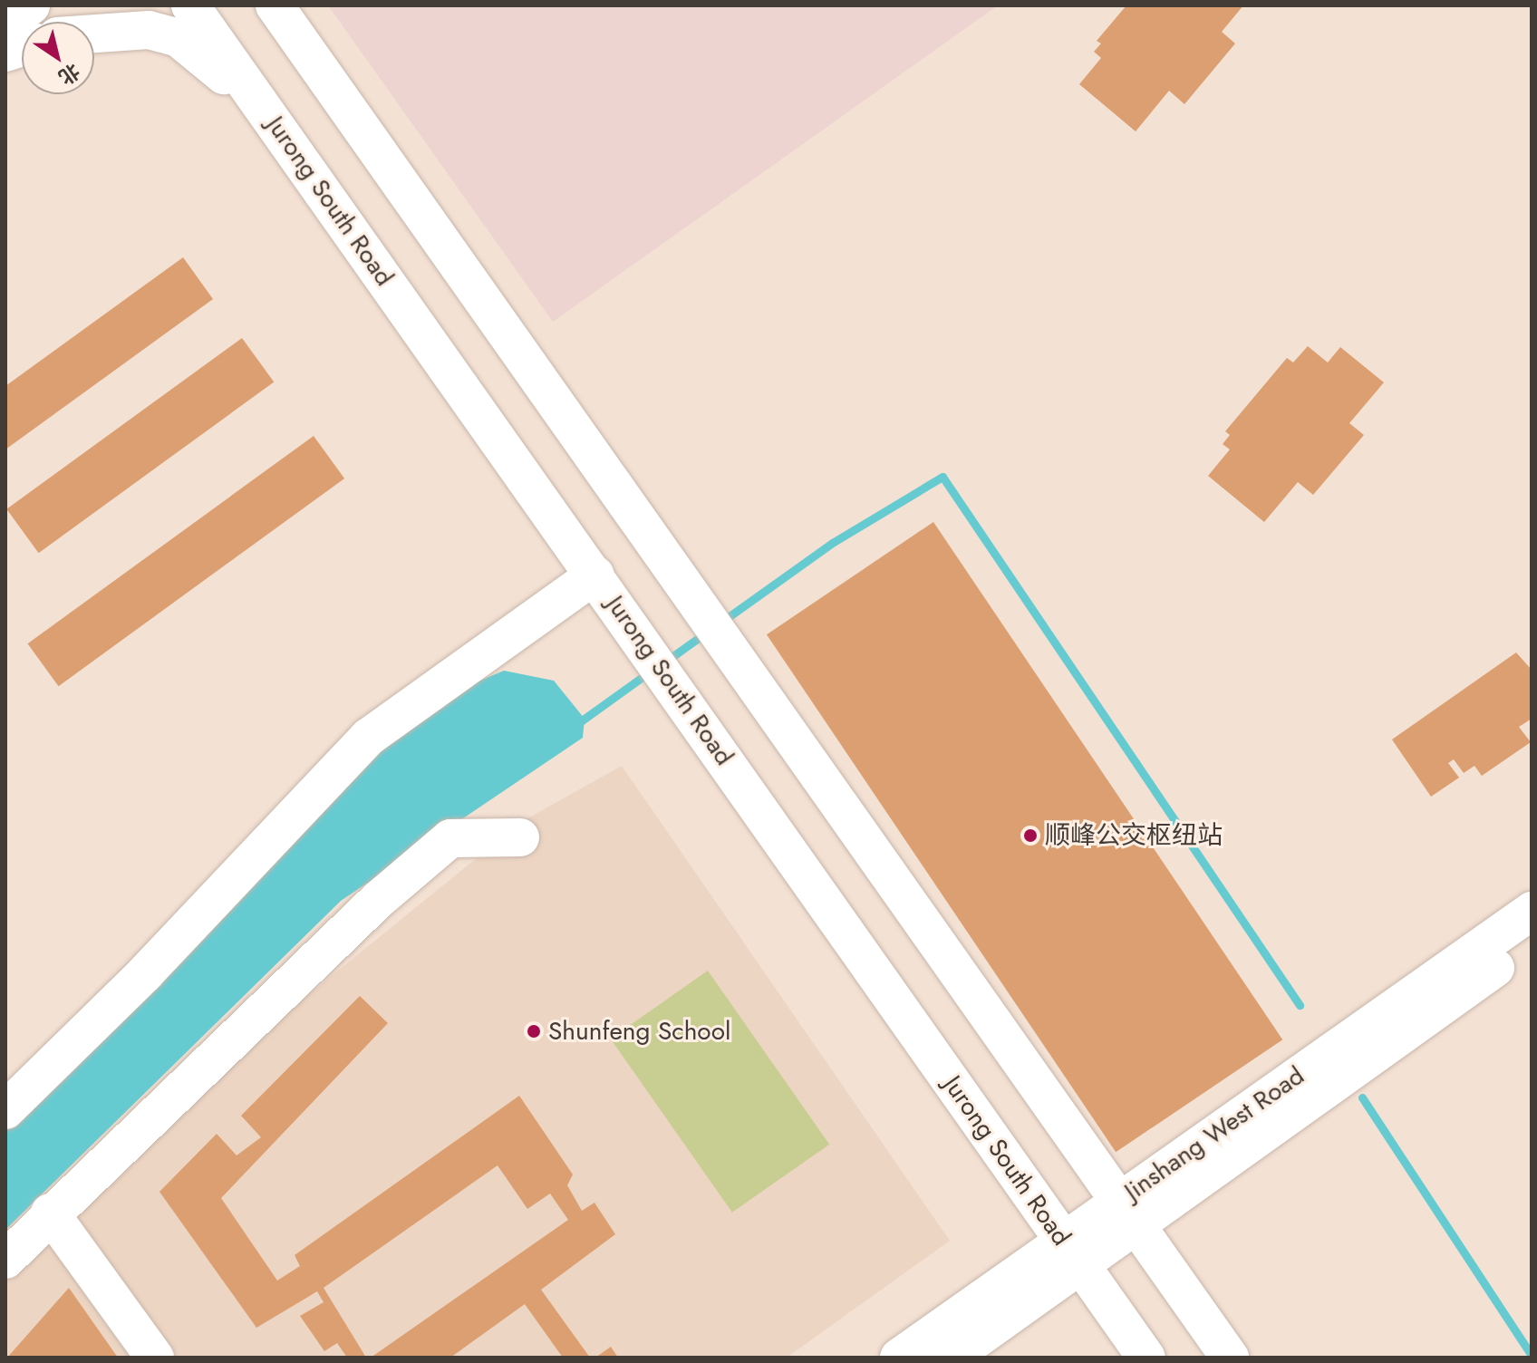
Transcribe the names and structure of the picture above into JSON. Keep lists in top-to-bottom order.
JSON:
{
  "streets": {
    "street": ["Jurong South Road", "Jinshang West Road"]
  },
  "crossings": [
    ["Jurong South Road", "Jinshang West Road"]
  ],
  "places": ["顺峰公交枢纽站", "Shunfeng School"],
  "north": "bottom right"
}
